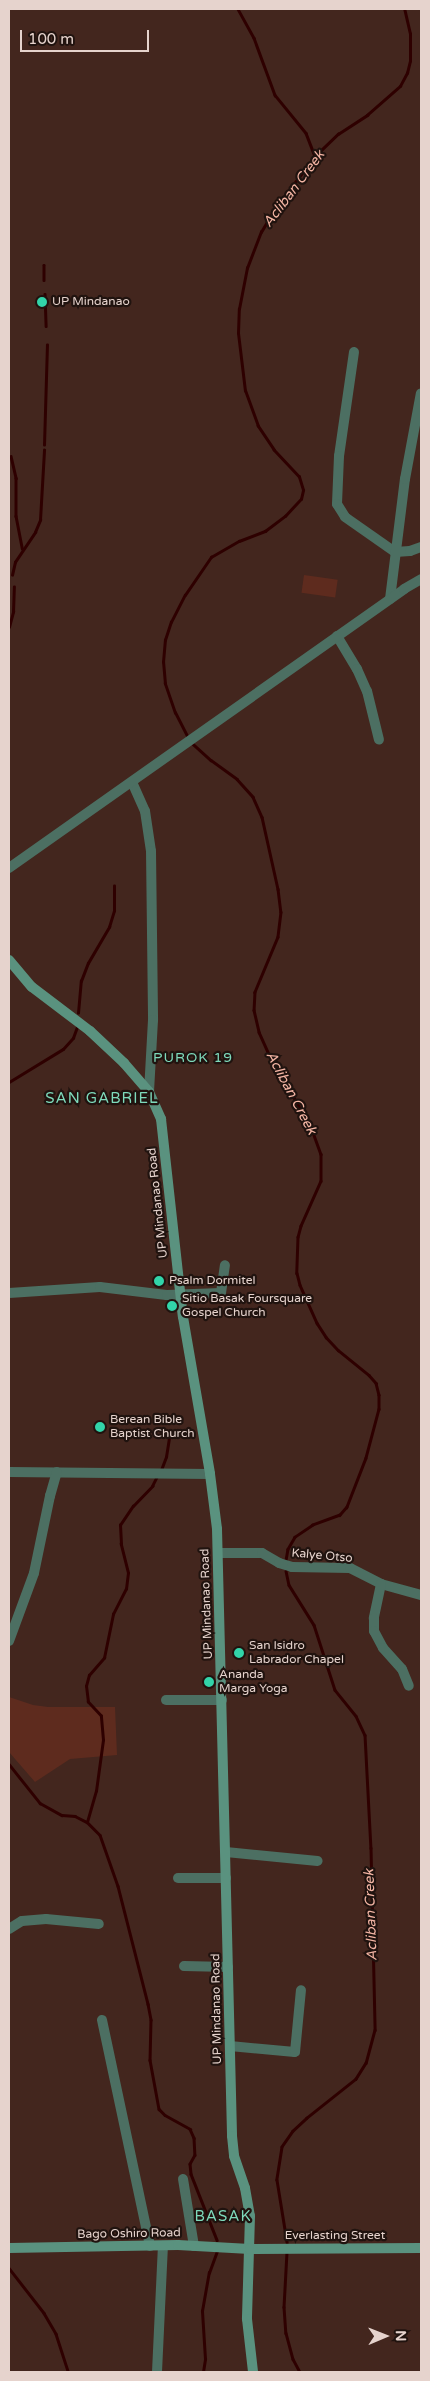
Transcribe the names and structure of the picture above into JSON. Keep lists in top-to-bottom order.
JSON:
{
  "streets": {
    "street": [
      "UP Mindanao Road",
      "Kalye Otso",
      "Bago Oshiro Road",
      "Everlasting Street"
    ]
  },
  "crossings": [
    ["UP Mindanao Road", "Kalye Otso"],
    ["UP Mindanao Road", "Bago Oshiro Road"],
    ["UP Mindanao Road", "Everlasting Street"],
    ["Bago Oshiro Road", "Everlasting Street"]
  ],
  "districts": ["PUROK 19", "SAN GABRIEL", "BASAK"],
  "water": ["Acliban Creek"],
  "places": [
    "UP Mindanao",
    "Psalm Dormitel",
    "Sitio Basak Foursquare Gospel Church",
    "Berean Bible Baptist Church",
    "San Isidro Labrador Chapel",
    "Ananda Marga Yoga"
  ],
  "scale_bar": "100 m",
  "north": "right"
}
